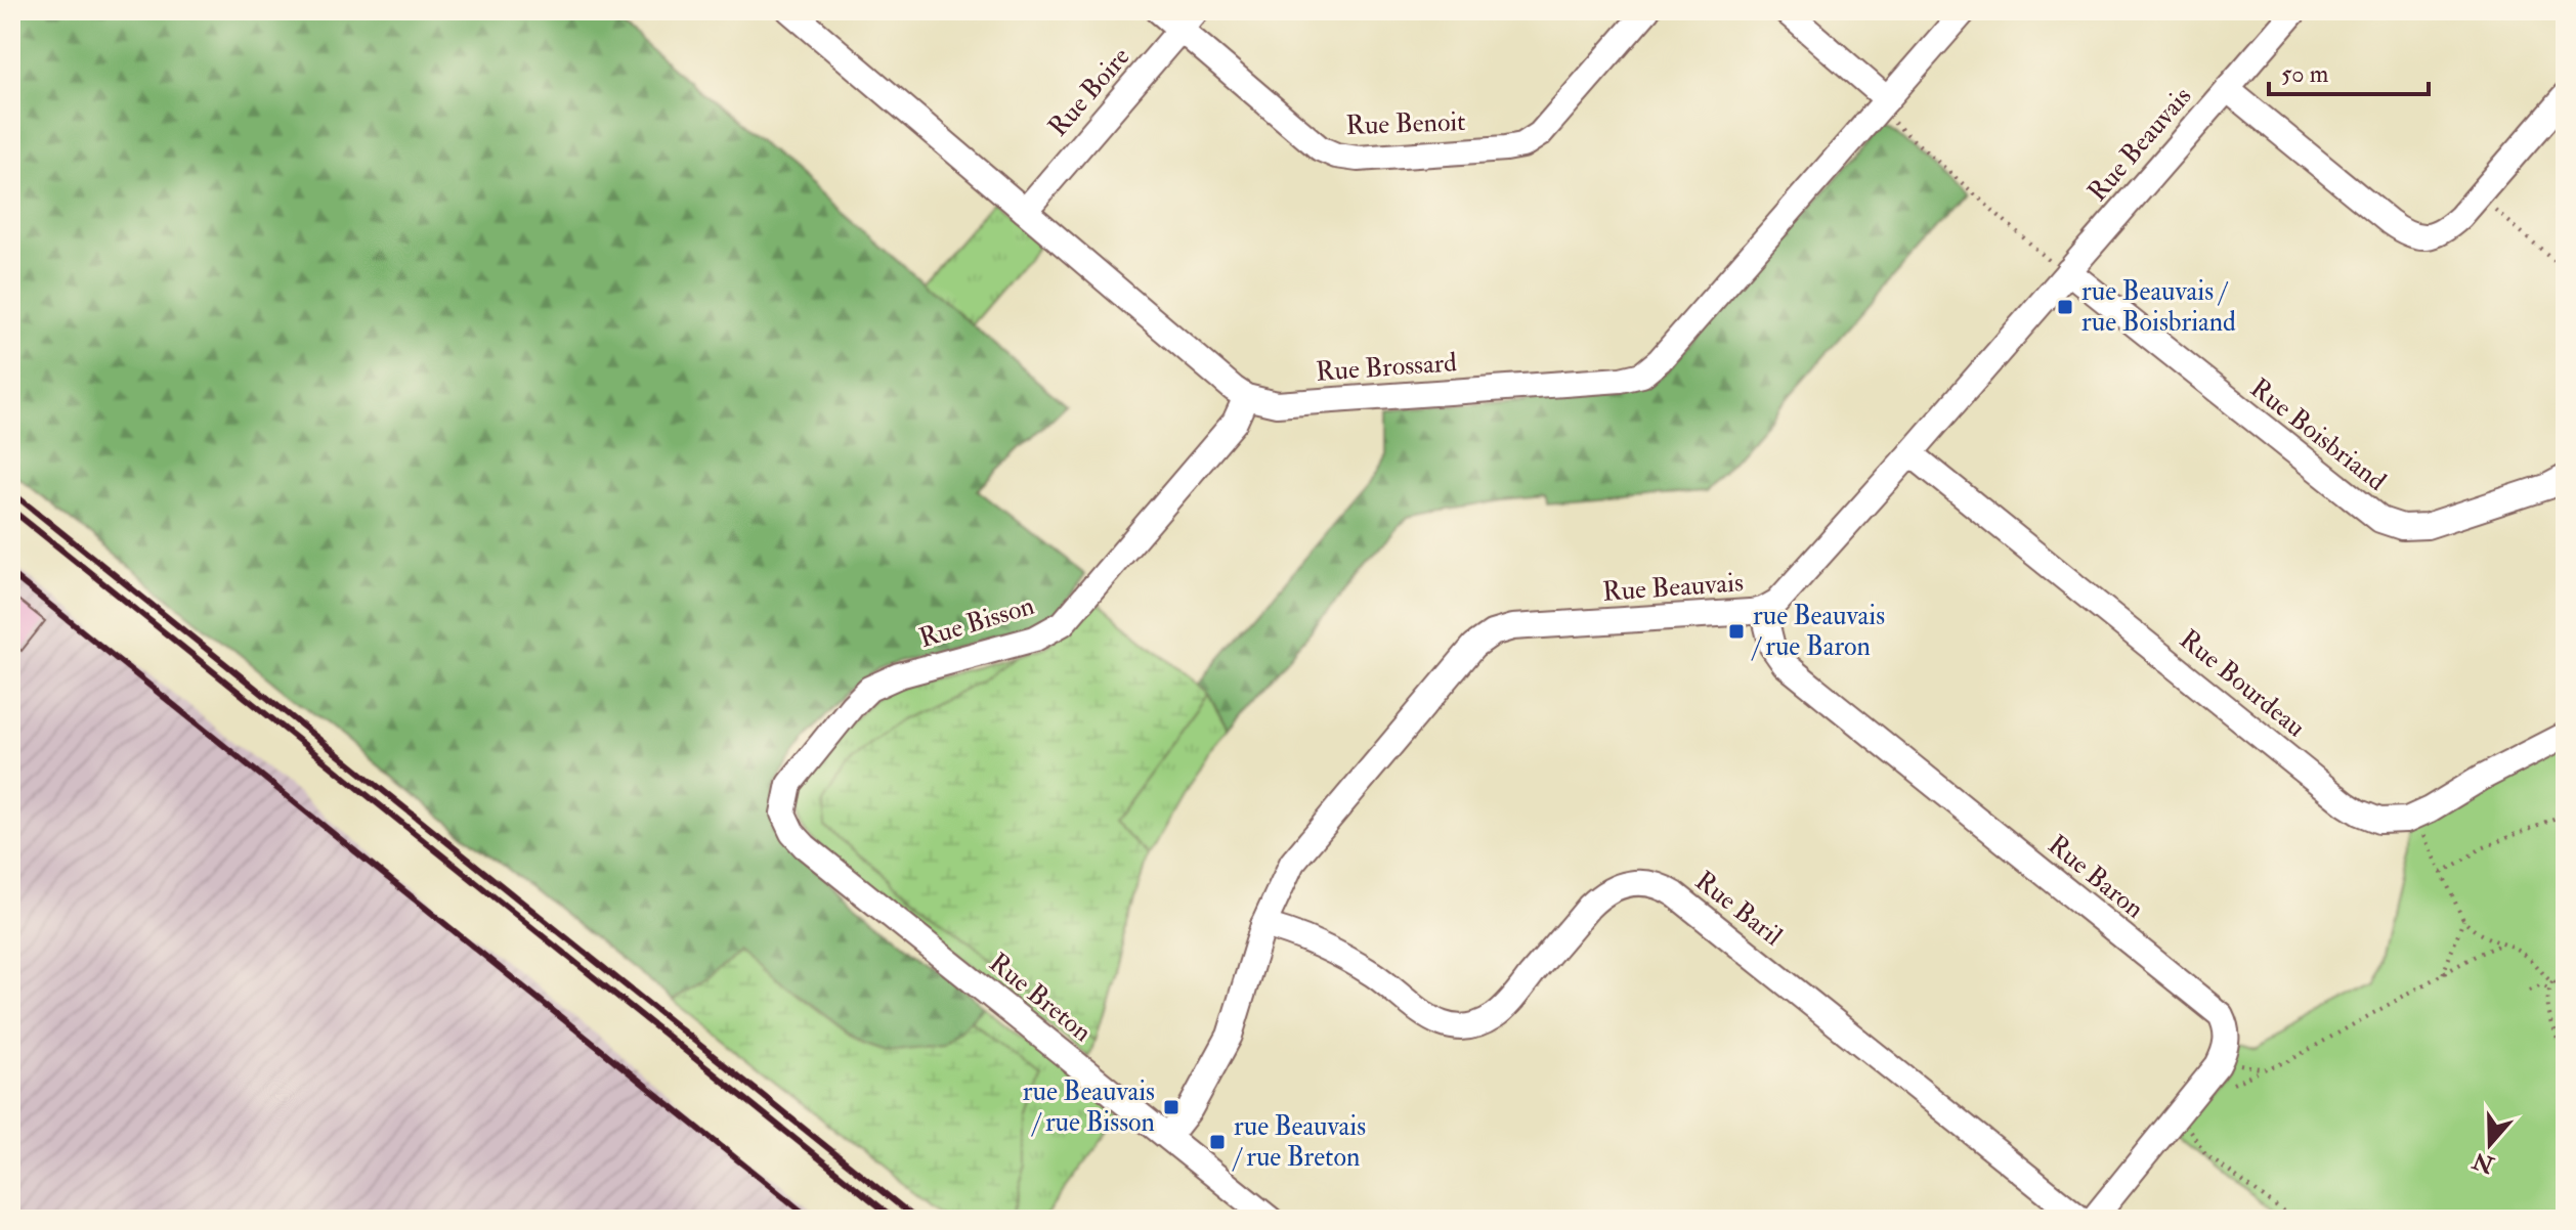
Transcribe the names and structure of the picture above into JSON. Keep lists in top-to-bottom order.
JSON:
{
  "streets": {
    "street": [
      "Rue Boire",
      "Rue Benoit",
      "Rue Beauvais",
      "Rue Brossard",
      "Rue Boisbriand",
      "Rue Bisson",
      "Rue Bourdeau",
      "Rue Baron",
      "Rue Baril",
      "Rue Breton"
    ]
  },
  "crossings": [
    ["Rue Boire", "Rue Benoit"],
    ["Rue Beauvais", "Rue Boisbriand"],
    ["Rue Beauvais", "Rue Bourdeau"],
    ["Rue Beauvais", "Rue Baron"],
    ["Rue Beauvais", "Rue Baril"],
    ["Rue Beauvais", "Rue Breton"],
    ["Rue Brossard", "Rue Bisson"],
    ["Rue Bisson", "Rue Breton"]
  ],
  "places": {
    "transit": [
      "rue Beauvais / rue Boisbriand",
      "rue Beauvais / rue Baron",
      "rue Beauvais / rue Bisson",
      "rue Beauvais / rue Breton"
    ]
  },
  "scale_bar": "50 m",
  "north": "bottom"
}
